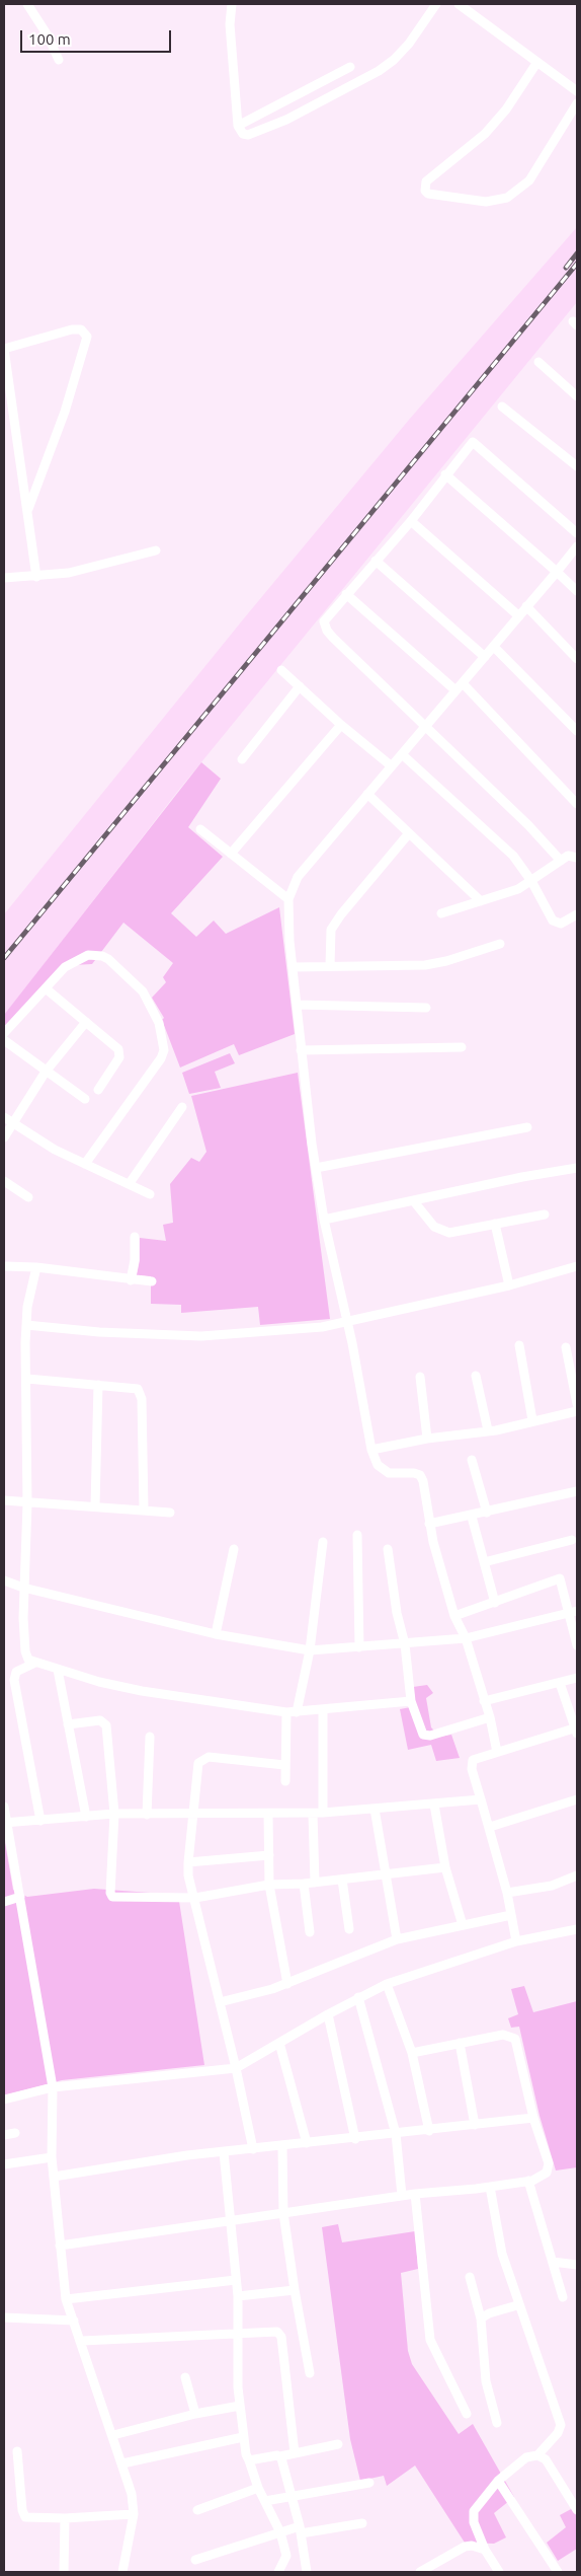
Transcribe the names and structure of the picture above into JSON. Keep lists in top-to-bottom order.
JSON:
{
  "scale_bar": "100 m"
}
